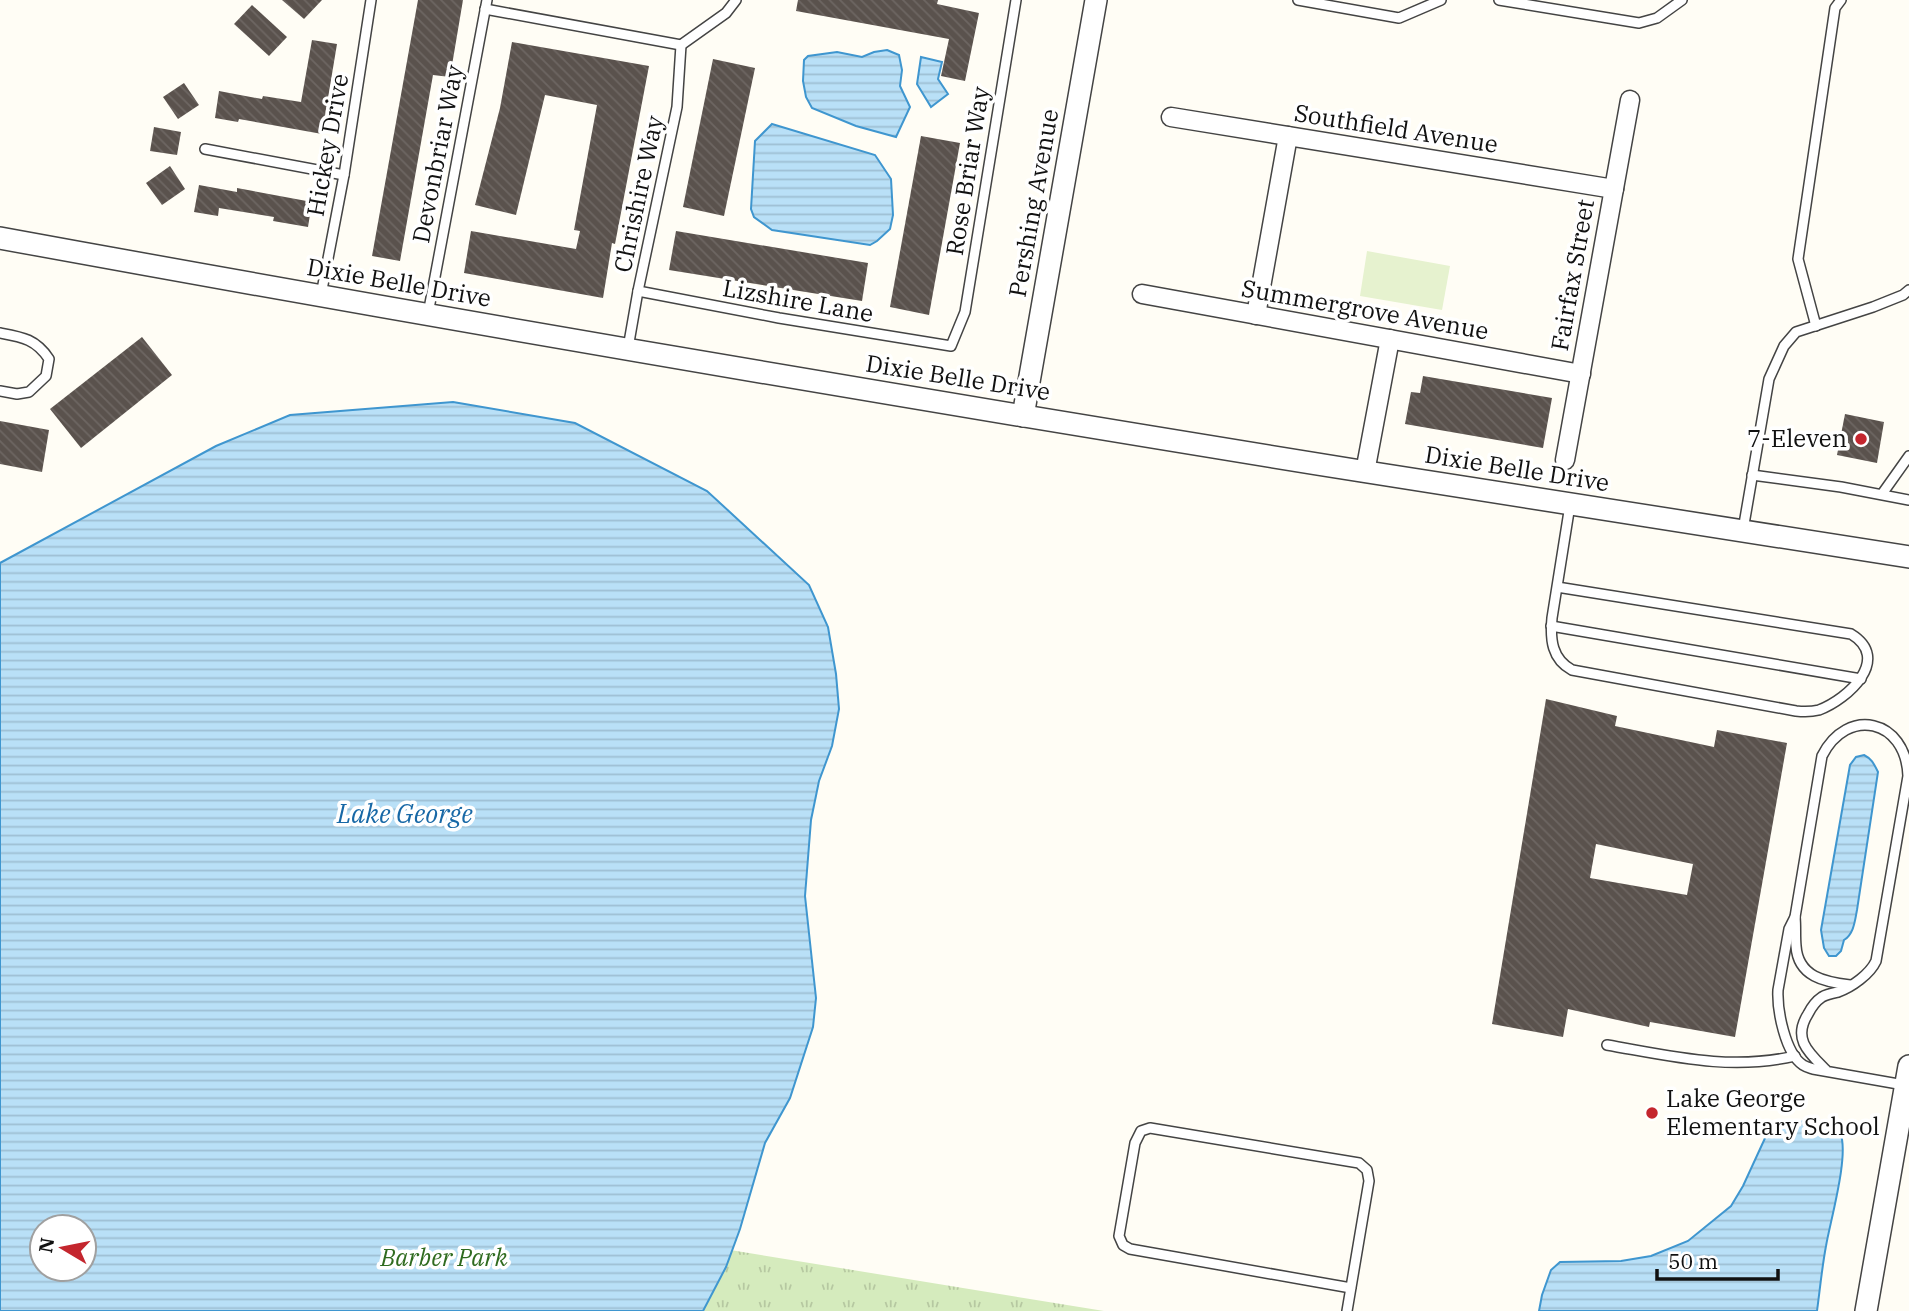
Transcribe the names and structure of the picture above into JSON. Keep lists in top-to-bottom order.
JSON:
{
  "streets": {
    "street": [
      "Southfield Avenue",
      "Pershing Avenue",
      "Fairfax Street",
      "Dixie Belle Drive",
      "Summergrove Avenue"
    ],
    "lane": [
      "Hickey Drive",
      "Devonbriar Way",
      "Rose Briar Way",
      "Chrishire Way",
      "Lizshire Lane"
    ]
  },
  "crossings": [
    ["Southfield Avenue", "Fairfax Street"],
    ["Hickey Drive", "Dixie Belle Drive"],
    ["Devonbriar Way", "Dixie Belle Drive"],
    ["Rose Briar Way", "Lizshire Lane"],
    ["Chrishire Way", "Dixie Belle Drive"],
    ["Chrishire Way", "Lizshire Lane"],
    ["Pershing Avenue", "Dixie Belle Drive"],
    ["Fairfax Street", "Summergrove Avenue"]
  ],
  "water": ["Lake George"],
  "parks": ["Barber Park"],
  "places": ["7-Eleven", "Lake George Elementary School"],
  "scale_bar": "50 m",
  "north": "left"
}
